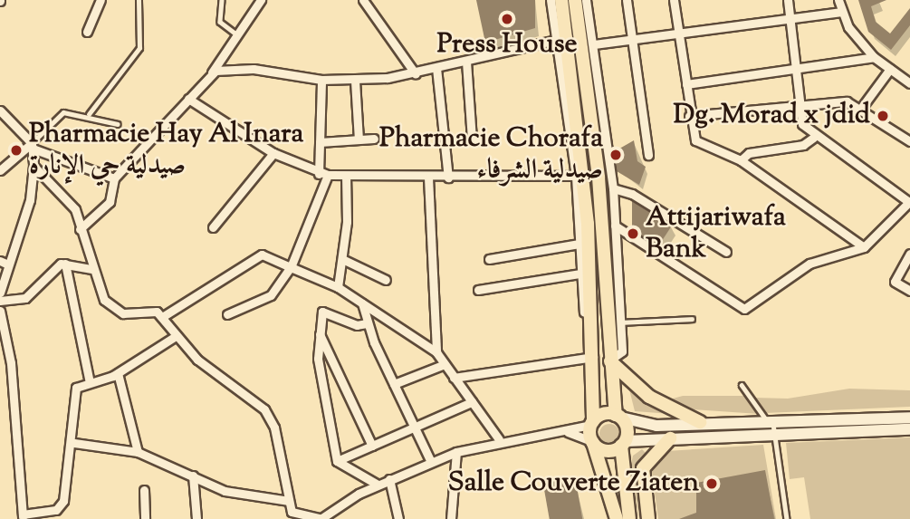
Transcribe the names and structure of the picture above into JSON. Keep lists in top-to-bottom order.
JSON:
{
  "places": [
    "Press House",
    "Dg. Morad x jdid",
    "Pharmacie Hay Al Inara صيدلية حي الإنارة",
    "Pharmacie Chorafa صيدلية الشرفاء",
    "Attijariwafa Bank",
    "Salle Couverte Ziaten"
  ]
}
